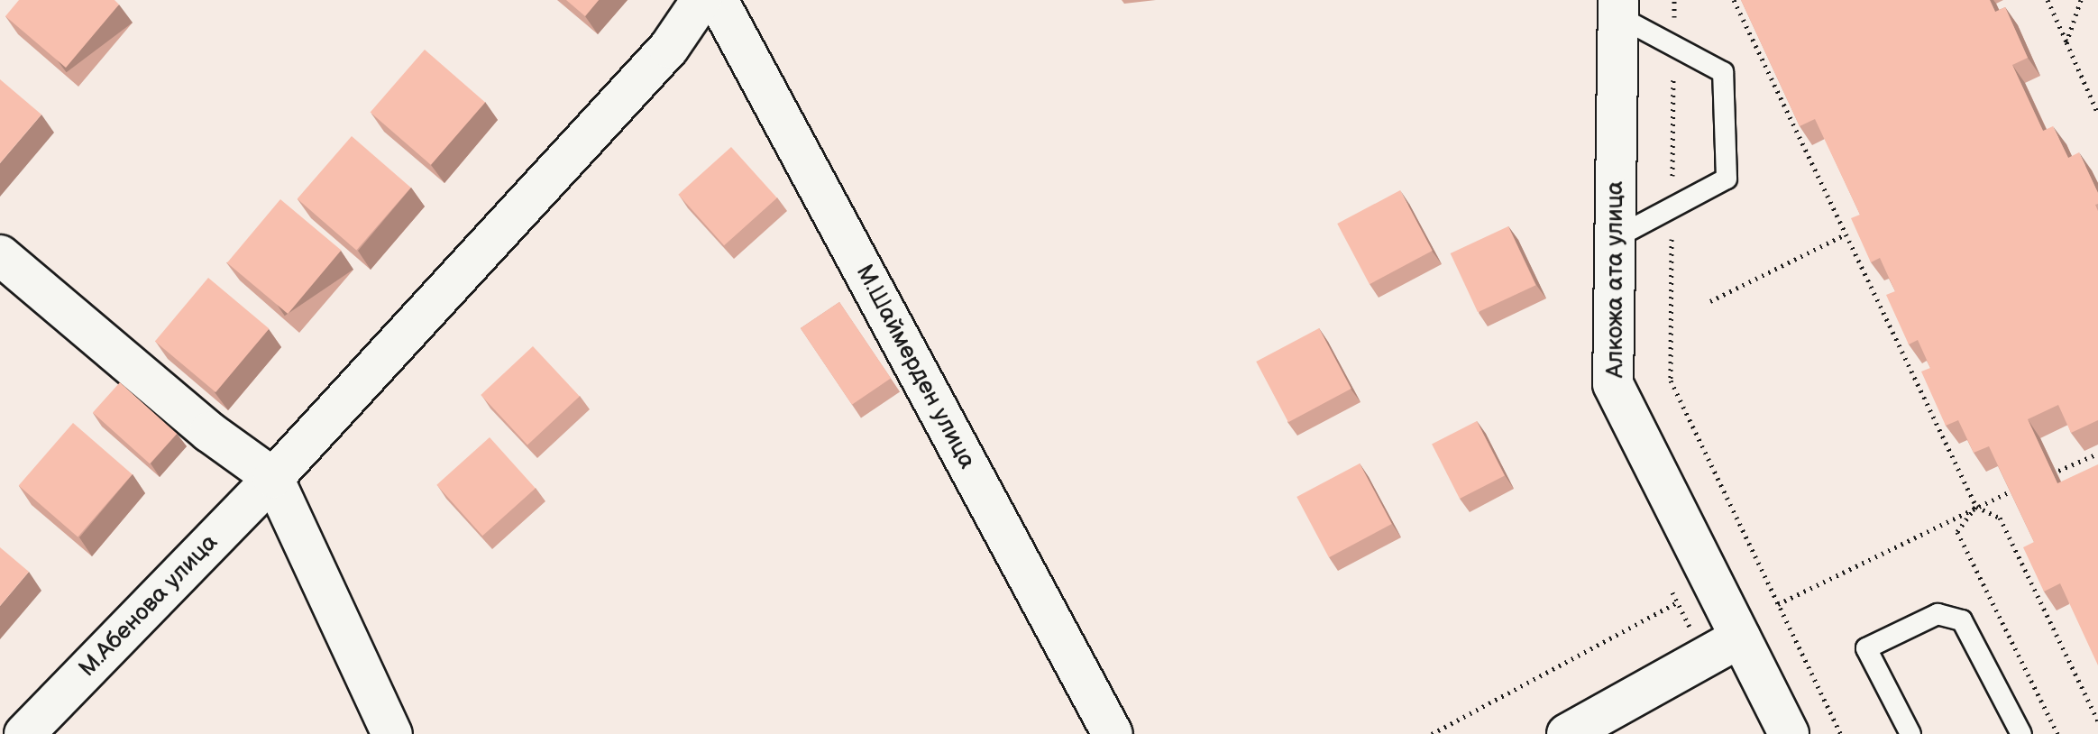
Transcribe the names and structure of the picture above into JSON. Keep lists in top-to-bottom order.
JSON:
{
  "streets": {
    "street": ["Алкожа ата улица", "М.Шаймерден улица", "М.Абенова улица"]
  }
}
